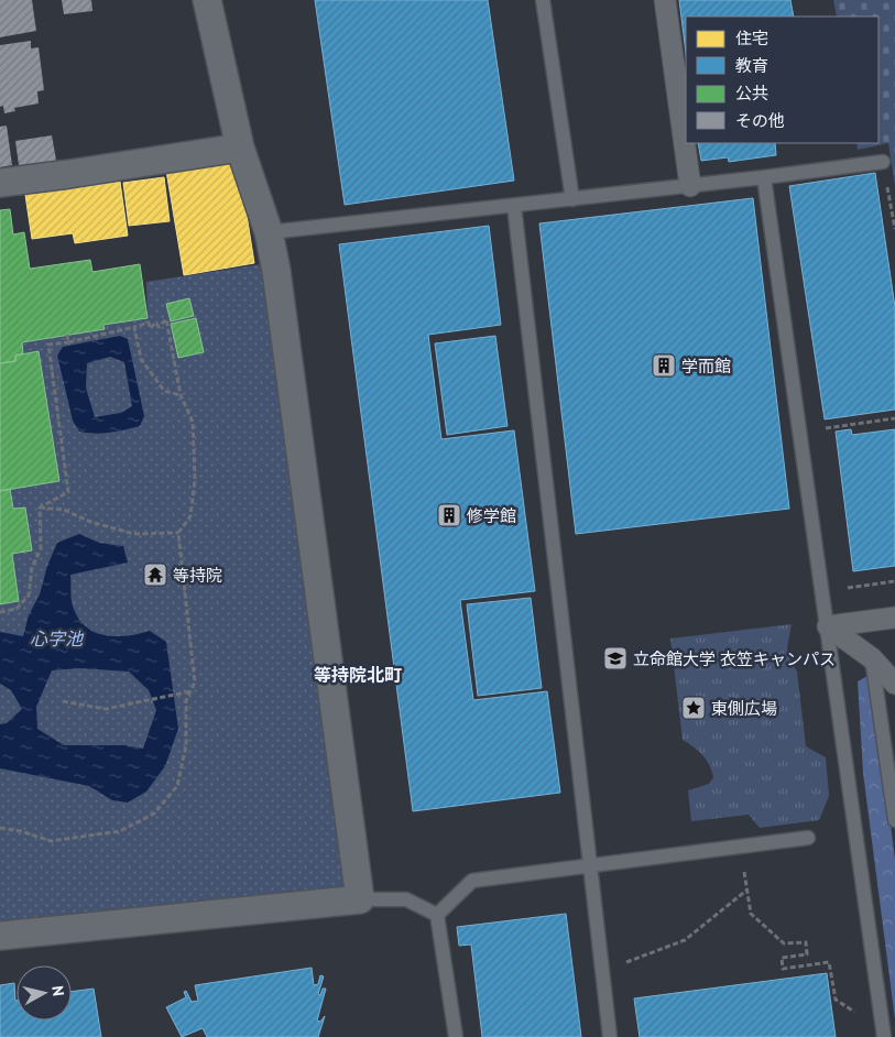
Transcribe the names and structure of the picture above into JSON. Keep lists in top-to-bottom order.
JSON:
{
  "districts": ["等持院北町"],
  "water": ["心字池"],
  "places": {
    "building": ["学而館", "修学館"],
    "temple": ["等持院"],
    "school or university": ["立命館大学 衣笠キャンパス"],
    "place": ["東側広場"]
  },
  "legend": [
    "住宅",
    "教育",
    "公共",
    "その他"
  ],
  "north": "right"
}
